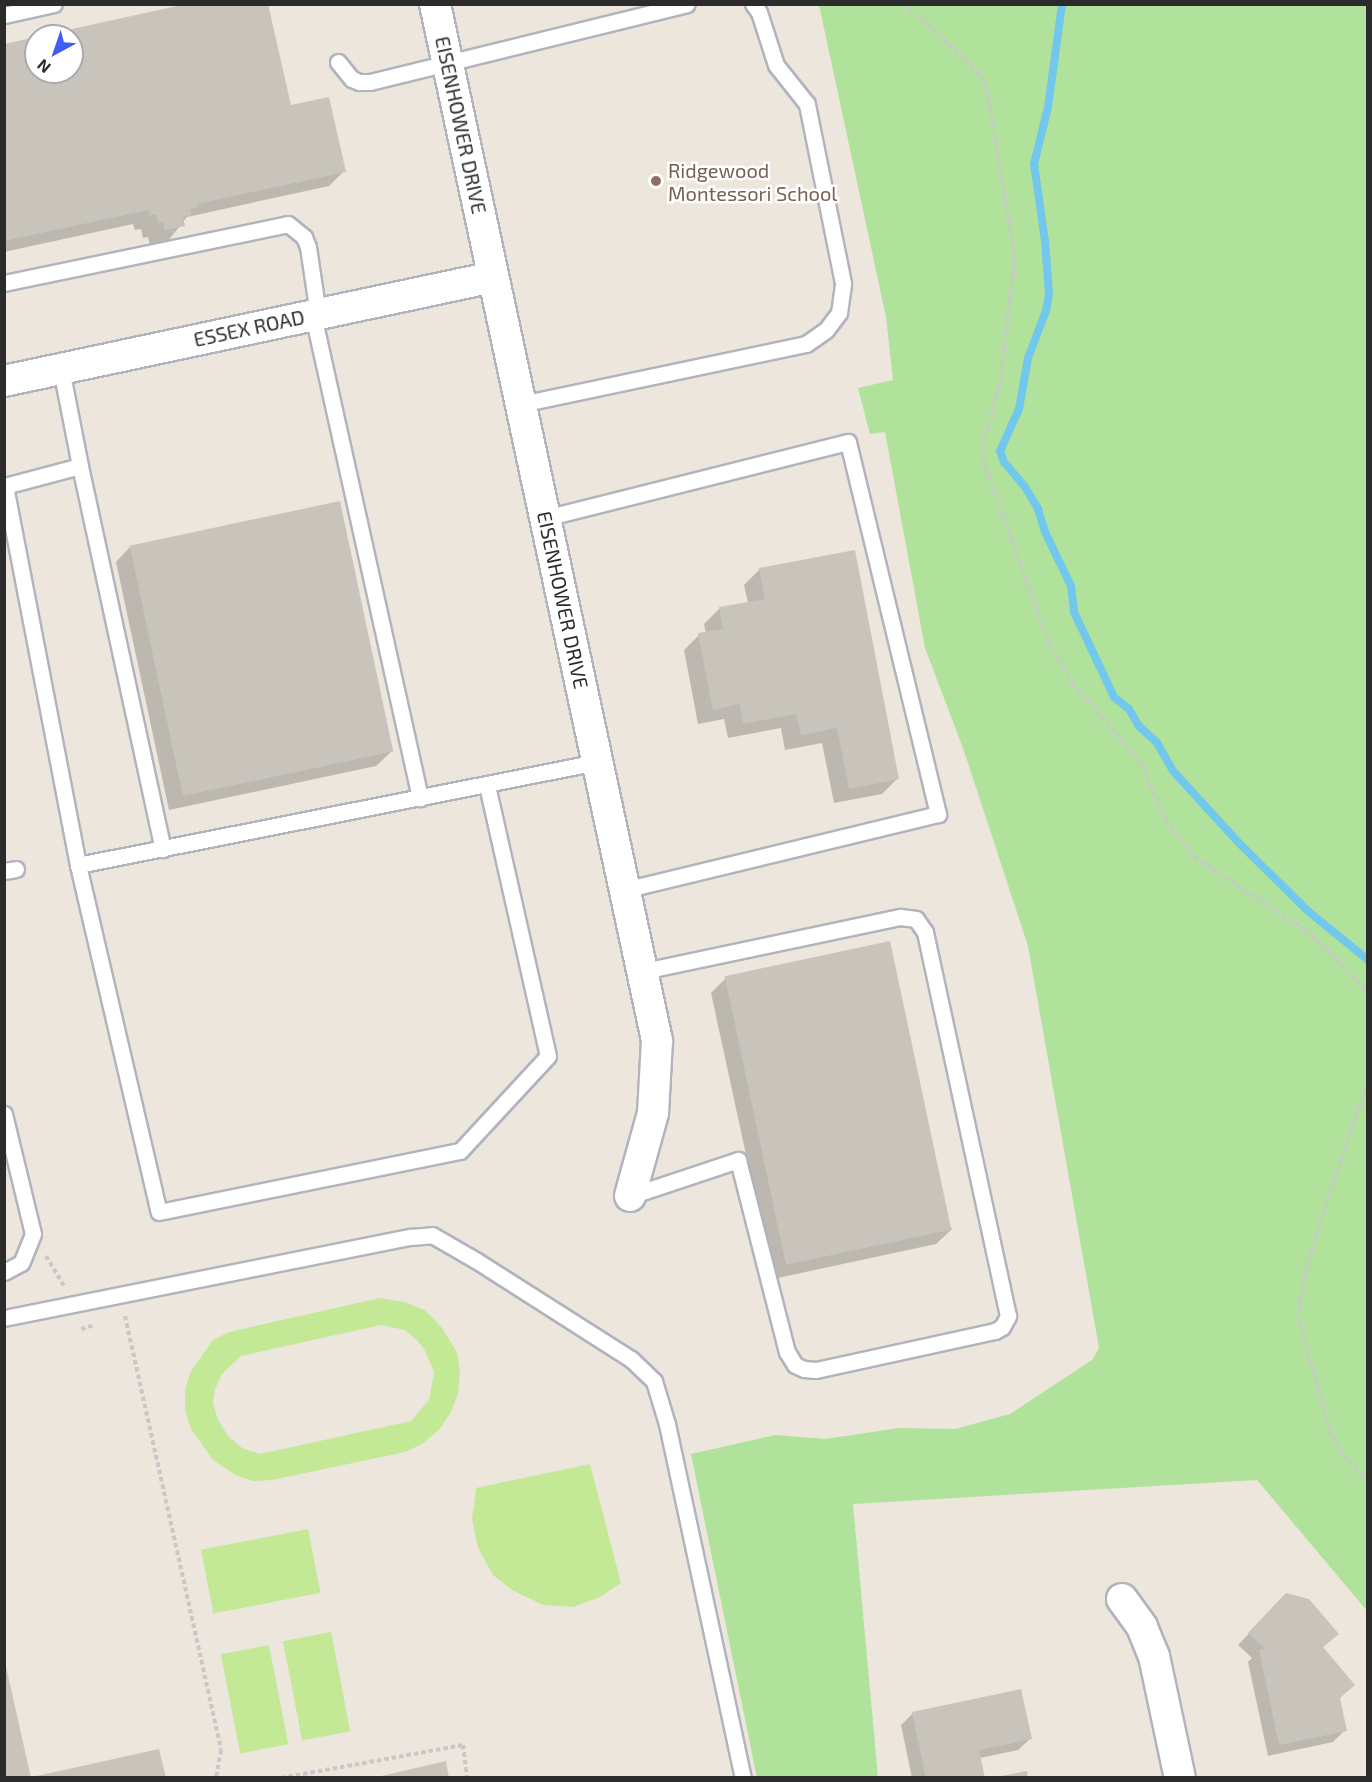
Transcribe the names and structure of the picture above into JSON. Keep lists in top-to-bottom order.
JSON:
{
  "streets": {
    "street": ["EISENHOWER DRIVE", "ESSEX ROAD"]
  },
  "crossings": [
    ["EISENHOWER DRIVE", "ESSEX ROAD"]
  ],
  "places": ["Ridgewood Montessori School"],
  "north": "bottom left"
}
